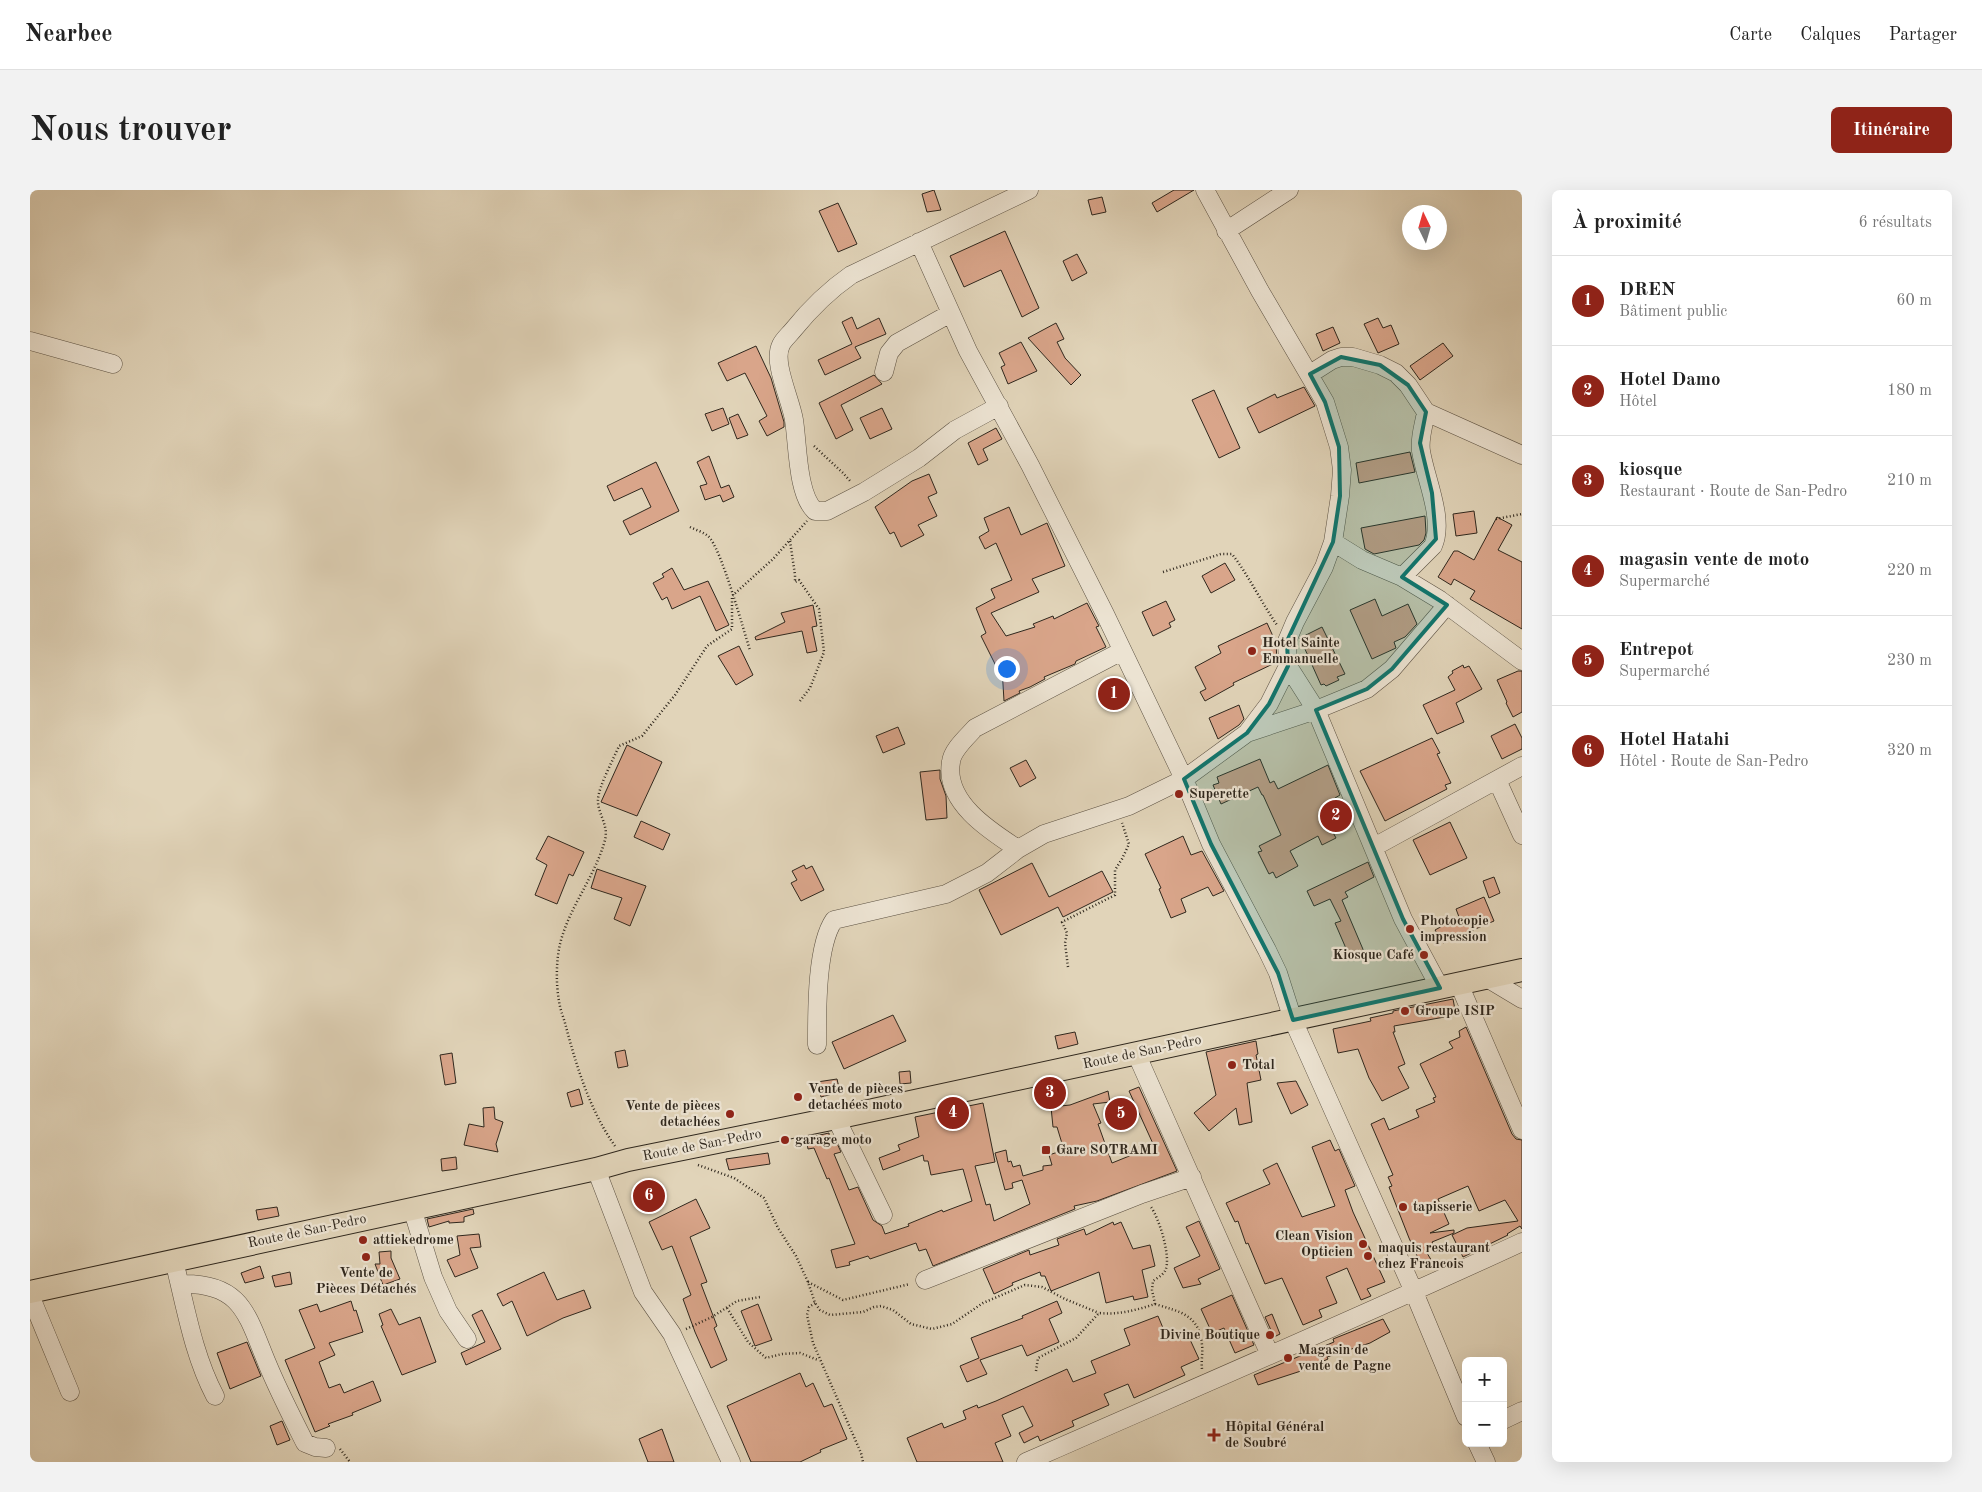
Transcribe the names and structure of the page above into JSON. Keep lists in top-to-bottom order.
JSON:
{
  "streets": {
    "main road": ["Route de San-Pedro"]
  },
  "places": {
    "other": [
      "Hotel Sainte Emmanuelle",
      "Superette",
      "Photocopie impression",
      "Kiosque Café",
      "Groupe ISIP",
      "Total",
      "Vente de pièces detachées moto",
      "Vente de pièces detachées",
      "garage moto",
      "tapisserie",
      "attiekedrome",
      "Clean Vision Opticien",
      "maquis restaurant chez Francois",
      "Vente de Pièces Détachés",
      "Divine Boutique",
      "Magasin de vente de Pagne"
    ],
    "transit": ["Gare SOTRAMI"],
    "health": ["Hôpital Général de Soubré"]
  },
  "north": "top",
  "page": {
    "header": "Nearbee",
    "nav": ["Carte", "Calques", "Partager"],
    "buttons": "Itinéraire",
    "title": "Nous trouver",
    "heading": ["À proximité", "6 résultats"],
    "list": [
      {
        "mark": "1",
        "name": "DREN",
        "note": "Bâtiment public",
        "value": "60 m"
      },
      {
        "mark": "2",
        "name": "Hotel Damo",
        "note": "Hôtel",
        "value": "180 m"
      },
      {
        "mark": "3",
        "name": "kiosque",
        "note": "Restaurant · Route de San-Pedro",
        "value": "210 m"
      },
      {
        "mark": "4",
        "name": "magasin vente de moto",
        "note": "Supermarché",
        "value": "220 m"
      },
      {
        "mark": "5",
        "name": "Entrepot",
        "note": "Supermarché",
        "value": "230 m"
      },
      {
        "mark": "6",
        "name": "Hotel Hatahi",
        "note": "Hôtel · Route de San-Pedro",
        "value": "320 m"
      }
    ],
    "pins": [
      "1",
      "2",
      "3",
      "4",
      "5",
      "6"
    ],
    "map_buttons": ["+", "−"]
  }
}
